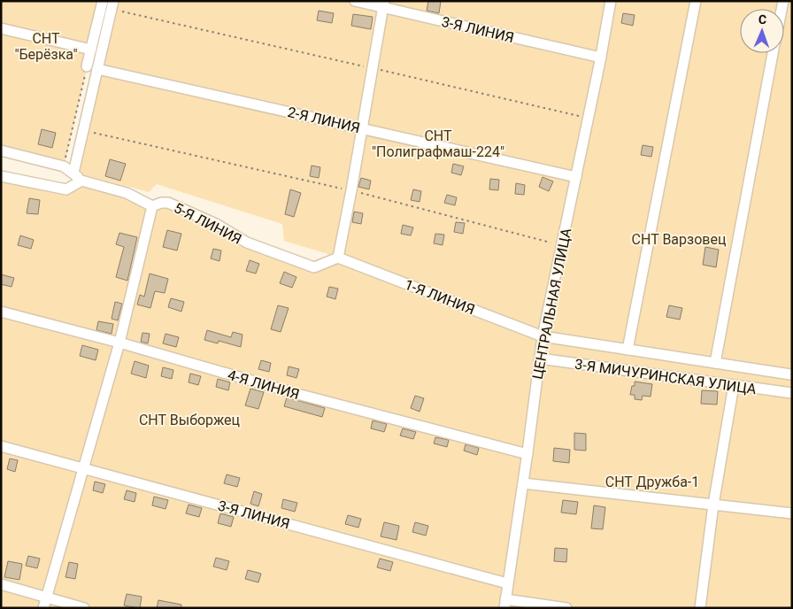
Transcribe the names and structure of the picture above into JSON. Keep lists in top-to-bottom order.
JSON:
{
  "streets": {
    "street": [
      "3-Я ЛИНИЯ",
      "2-Я ЛИНИЯ",
      "5-Я ЛИНИЯ",
      "1-Я ЛИНИЯ",
      "ЦЕНТРАЛЬНАЯ УЛИЦА",
      "3-Я МИЧУРИНСКАЯ УЛИЦА",
      "4-Я ЛИНИЯ"
    ]
  },
  "crossings": [
    ["3-Я ЛИНИЯ", "ЦЕНТРАЛЬНАЯ УЛИЦА"],
    ["2-Я ЛИНИЯ", "ЦЕНТРАЛЬНАЯ УЛИЦА"],
    ["5-Я ЛИНИЯ", "1-Я ЛИНИЯ"],
    ["1-Я ЛИНИЯ", "ЦЕНТРАЛЬНАЯ УЛИЦА"],
    ["ЦЕНТРАЛЬНАЯ УЛИЦА", "3-Я МИЧУРИНСКАЯ УЛИЦА"],
    ["ЦЕНТРАЛЬНАЯ УЛИЦА", "4-Я ЛИНИЯ"]
  ],
  "parks": [
    "СНТ \"Берёзка\"",
    "СНТ \"Полиграфмаш-224\"",
    "СНТ Варзовец",
    "СНТ Выборжец",
    "СНТ Дружба-1"
  ],
  "north": "top"
}
